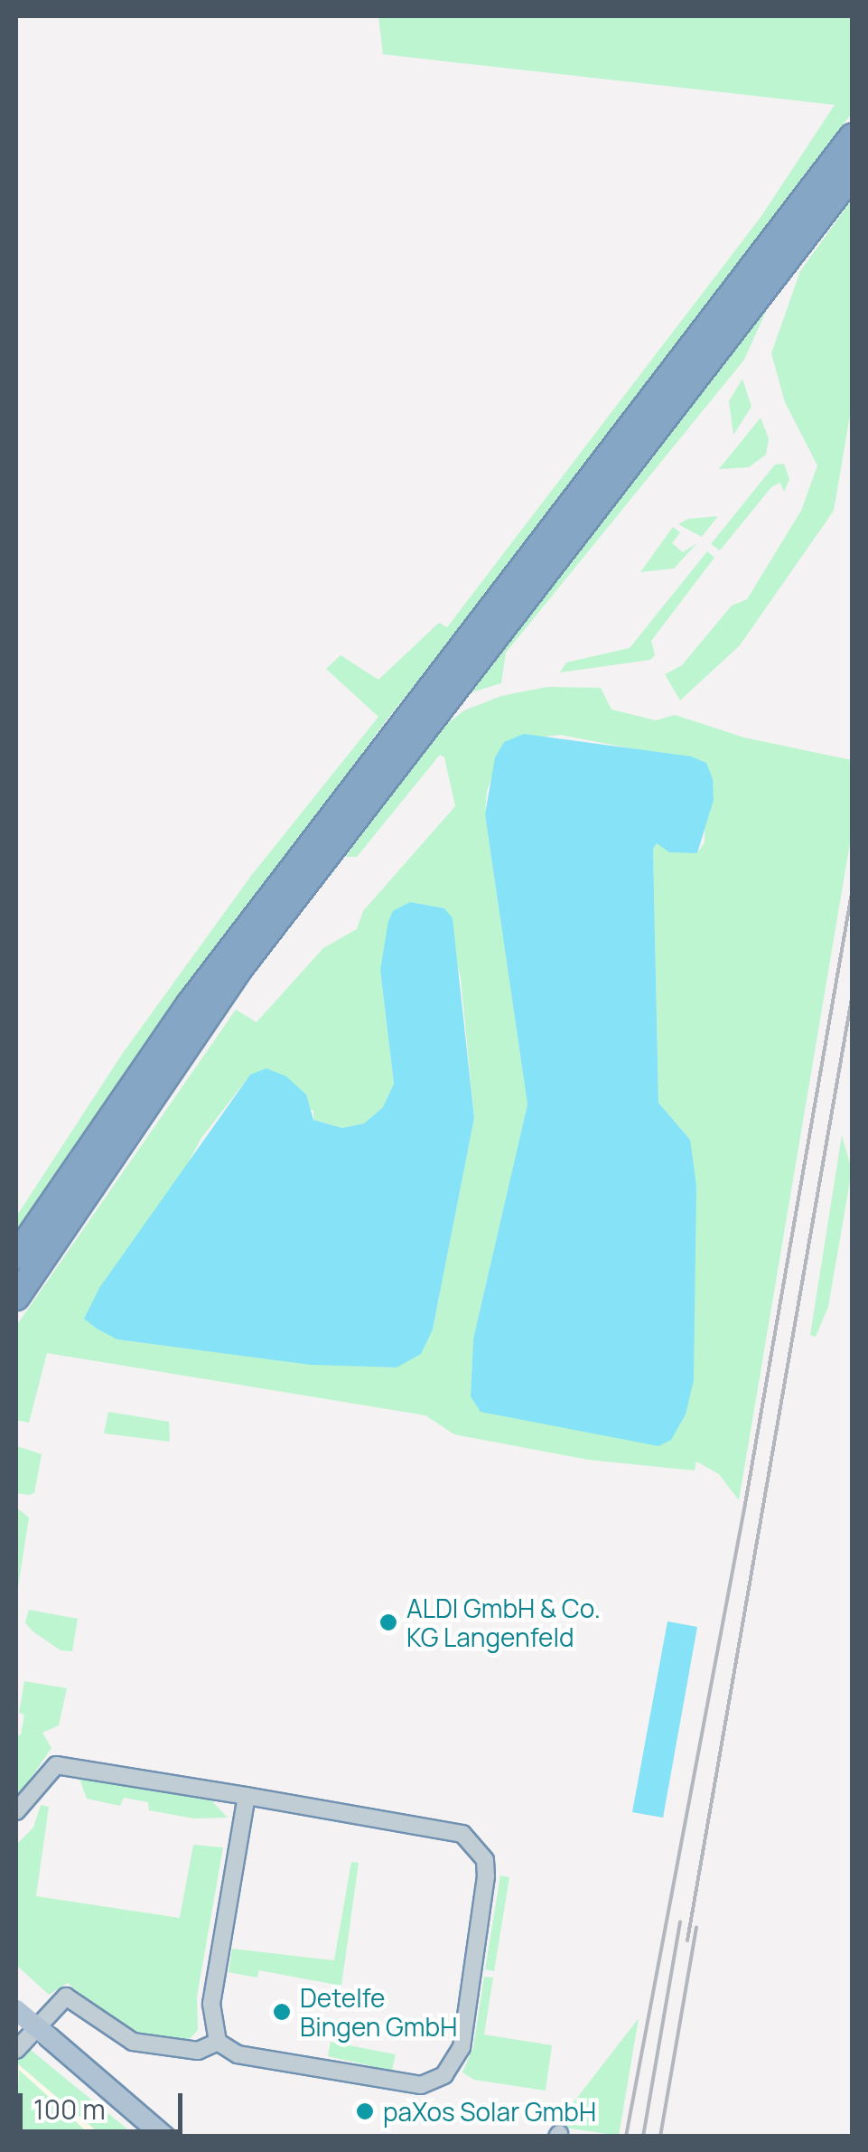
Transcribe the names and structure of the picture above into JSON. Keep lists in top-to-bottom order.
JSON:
{
  "places": ["ALDI GmbH & Co. KG Langenfeld", "Detelfe Bingen GmbH", "paXos Solar GmbH"],
  "scale_bar": "100 m"
}
